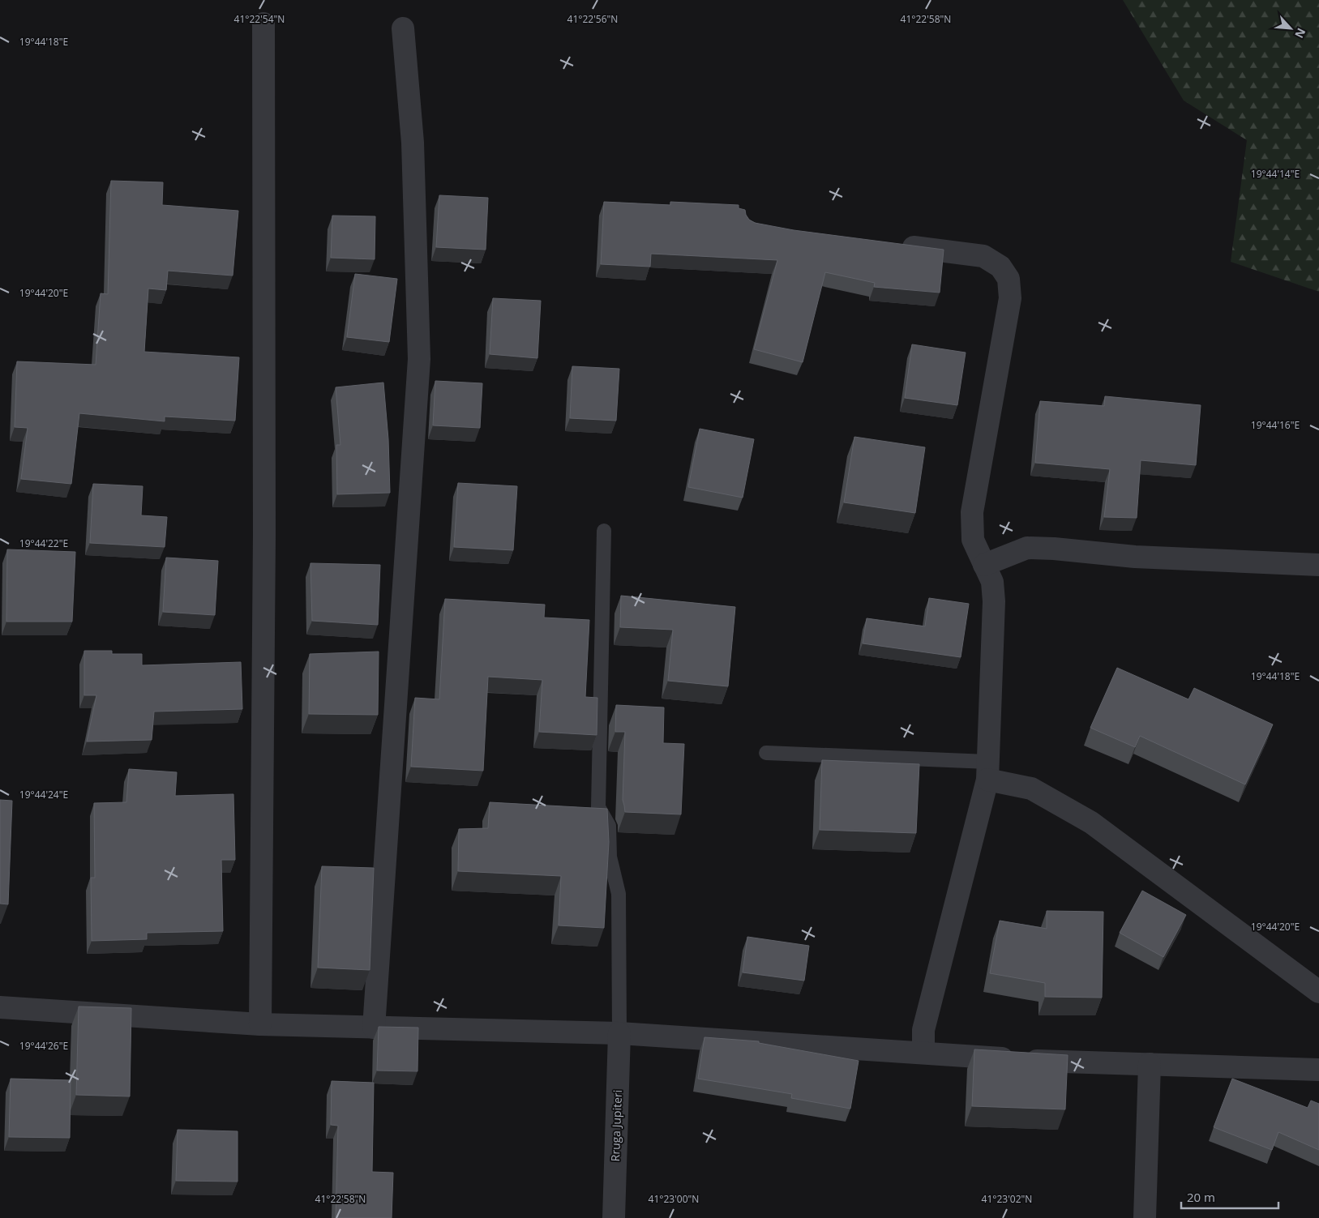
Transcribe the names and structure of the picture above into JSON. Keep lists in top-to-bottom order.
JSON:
{
  "streets": {
    "street": ["Rruga Jupiteri"]
  },
  "scale_bar": "20 m",
  "north": "bottom right",
  "coordinates": [
    "41°22'56\"N",
    "41°22'58\"N",
    "41°22'54\"N",
    "19°44'18\"E",
    "19°44'14\"E",
    "19°44'20\"E",
    "19°44'16\"E",
    "19°44'22\"E",
    "19°44'24\"E",
    "19°44'26\"E",
    "41°23'00\"N",
    "41°23'02\"N"
  ]
}
